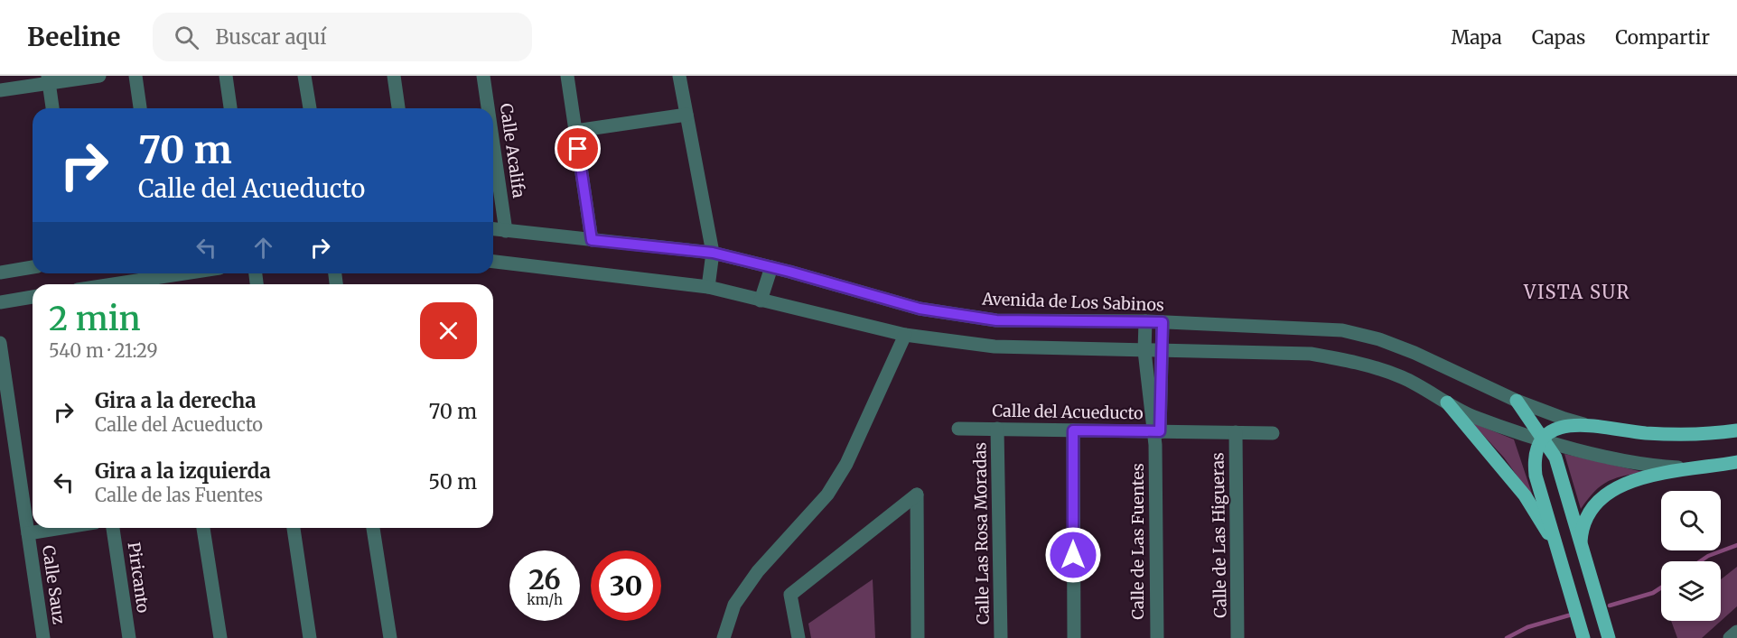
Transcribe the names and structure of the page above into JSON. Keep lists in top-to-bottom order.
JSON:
{
  "streets": {
    "street": [
      "Calle Acalifa",
      "Avenida de Los Sabinos",
      "Calle del Acueducto",
      "Calle Las Rosa Moradas",
      "Calle de Las Higueras",
      "Calle de Las Fuentes",
      "Piricanto",
      "Calle Sauz"
    ]
  },
  "crossings": [
    ["Calle Acalifa", "Avenida de Los Sabinos"],
    ["Calle del Acueducto", "Calle Las Rosa Moradas"],
    ["Calle del Acueducto", "Calle de Las Higueras"],
    ["Calle del Acueducto", "Calle de Las Fuentes"]
  ],
  "districts": ["VISTA SUR"],
  "page": {
    "header": "Beeline",
    "search": "Buscar aquí",
    "nav": ["Mapa", "Capas", "Compartir"],
    "turn": ["70 m", "Calle del Acueducto"],
    "heading": ["2 min", "540 m · 21:29"],
    "list": [
      {
        "name": "Gira a la derecha",
        "note": "Calle del Acueducto",
        "value": "70 m"
      },
      {
        "name": "Gira a la izquierda",
        "note": "Calle de las Fuentes",
        "value": "50 m"
      }
    ],
    "speed": "26 km/h",
    "limit": "30"
  }
}
